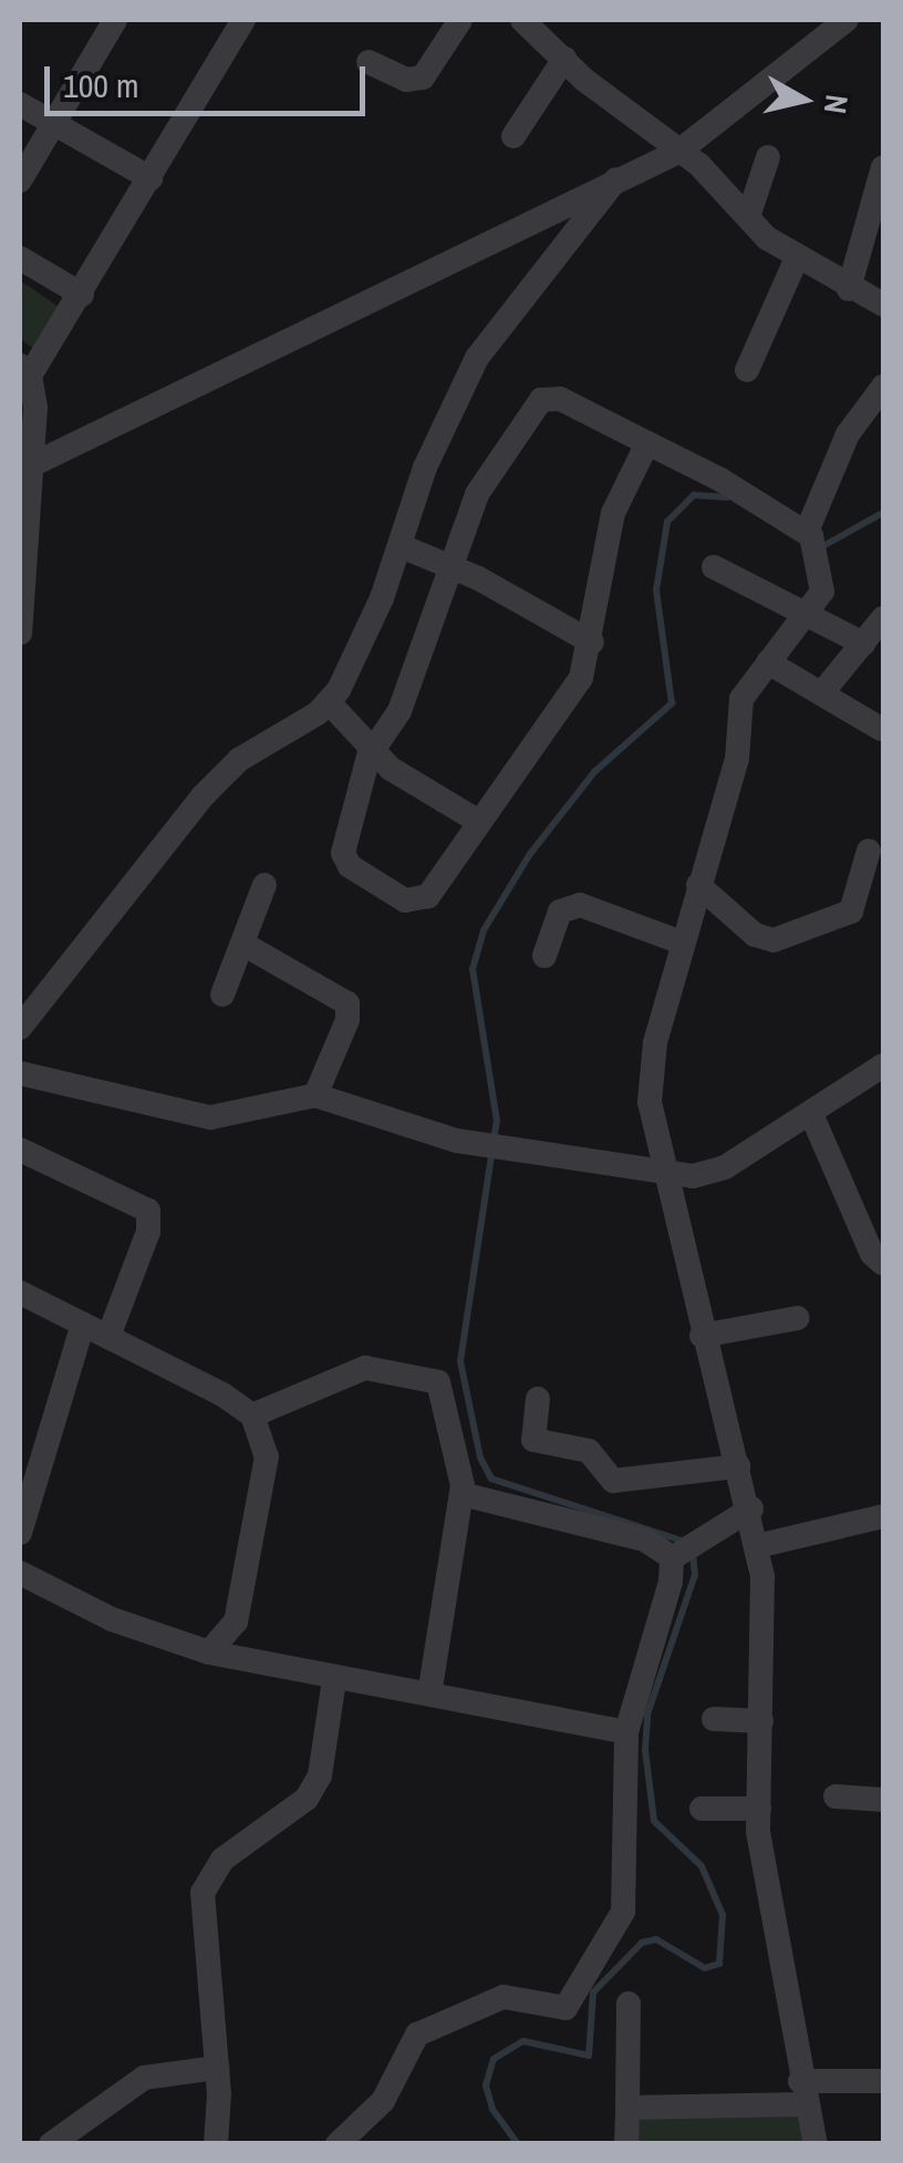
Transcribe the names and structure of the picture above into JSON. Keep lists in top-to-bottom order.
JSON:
{
  "scale_bar": "100 m",
  "north": "right"
}
